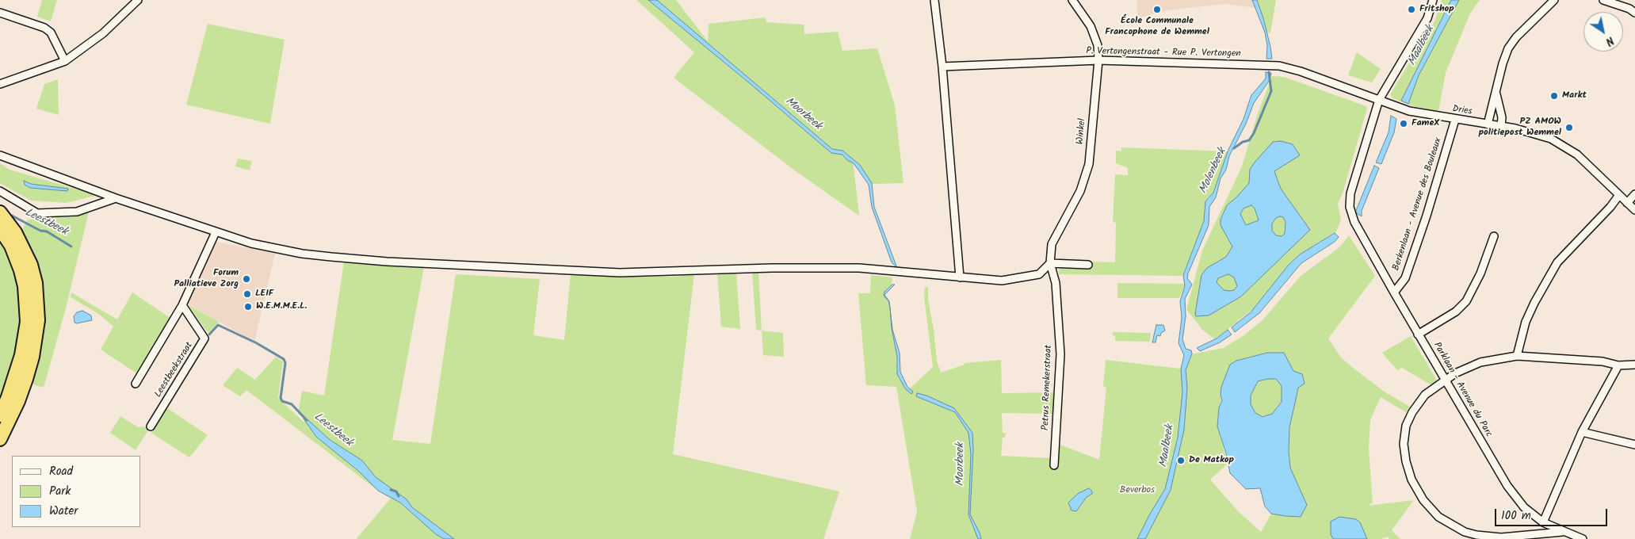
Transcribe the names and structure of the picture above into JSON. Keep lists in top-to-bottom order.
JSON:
{
  "streets": {
    "street": [
      "P. Vertongenstraat - Rue P. Vertongen",
      "Dries",
      "Winkel",
      "Berkenlaan - Avenue des Bouleaux",
      "Leestbeekstraat",
      "Petrus Remekerstraat",
      "Parklaan - Avenue du Parc"
    ]
  },
  "crossings": [
    ["P. Vertongenstraat - Rue P. Vertongen", "Dries"],
    ["P. Vertongenstraat - Rue P. Vertongen", "Winkel"],
    ["P. Vertongenstraat - Rue P. Vertongen", "Parklaan - Avenue du Parc"],
    ["Dries", "Berkenlaan - Avenue des Bouleaux"],
    ["Dries", "Parklaan - Avenue du Parc"],
    ["Winkel", "Petrus Remekerstraat"],
    ["Berkenlaan - Avenue des Bouleaux", "Parklaan - Avenue du Parc"]
  ],
  "water": [
    "Maalbeek",
    "Moorbeek",
    "Molenbeek",
    "Leestbeek"
  ],
  "parks": ["Beverbos"],
  "places": [
    "École Communale Francophone de Wemmel",
    "Fritshop",
    "Markt",
    "FameX",
    "PZ AMOW politiepost Wemmel",
    "Forum Palliatieve Zorg",
    "LEIF",
    "W.E.M.M.E.L.",
    "De Matkop"
  ],
  "legend": ["Road", "Park", "Water"],
  "scale_bar": "100 m",
  "north": "bottom right"
}
